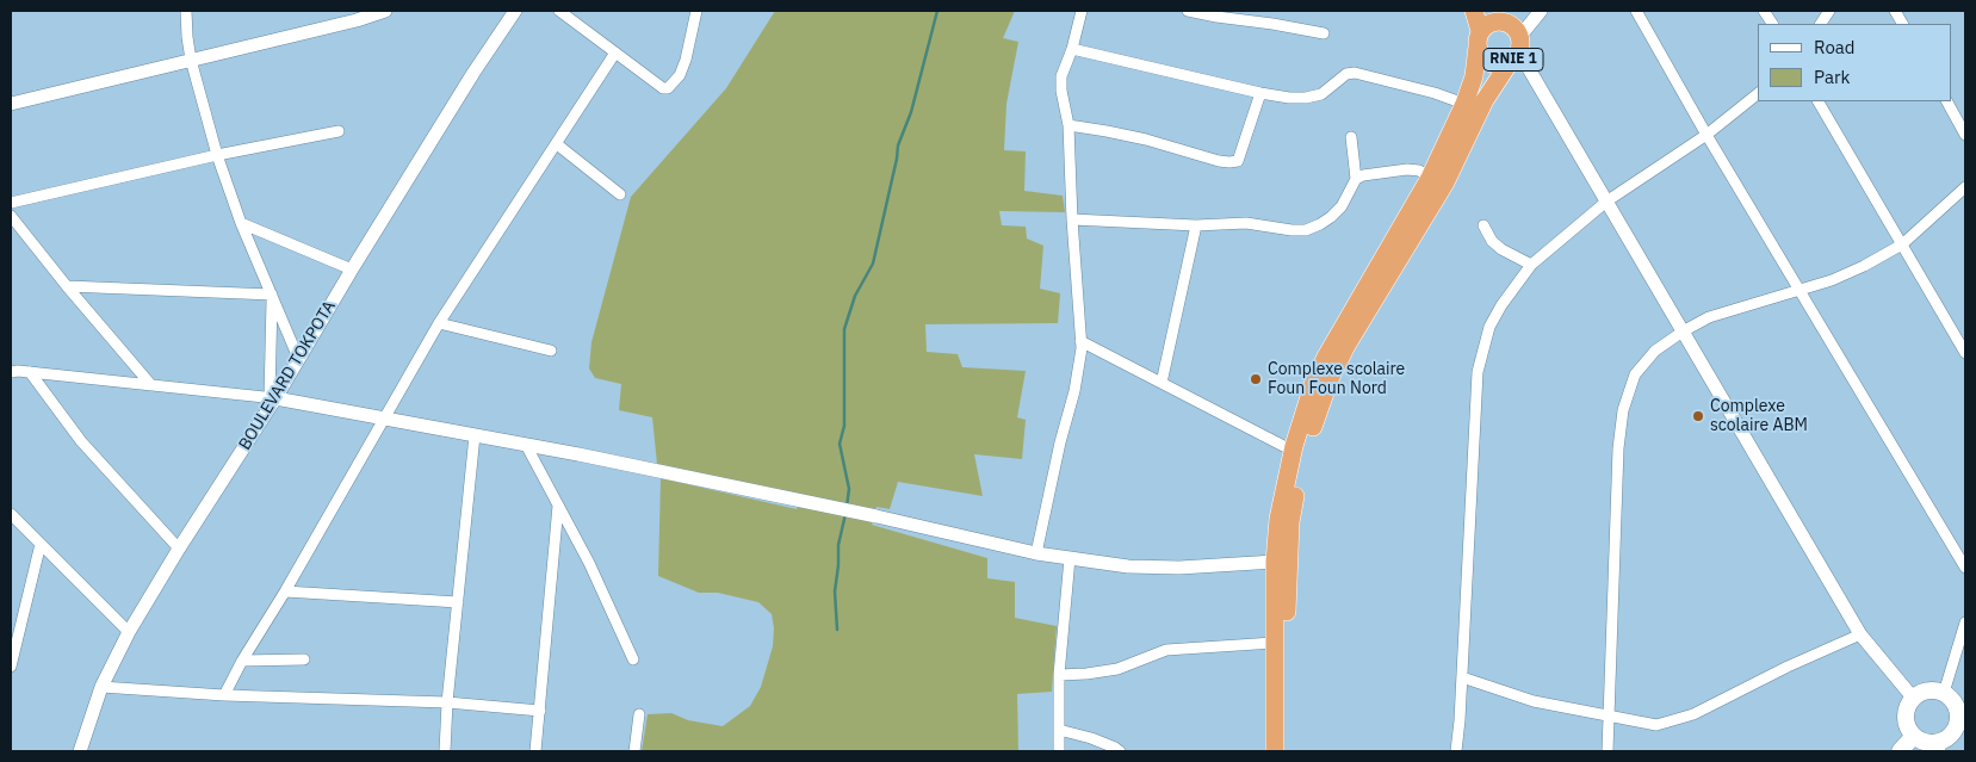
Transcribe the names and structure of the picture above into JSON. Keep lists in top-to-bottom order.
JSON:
{
  "streets": {
    "highway": ["RNIE 1"],
    "street": ["BOULEVARD TOKPOTA"]
  },
  "places": ["Complexe scolaire Foun Foun Nord", "Complexe scolaire ABM"],
  "legend": ["Road", "Park"]
}
